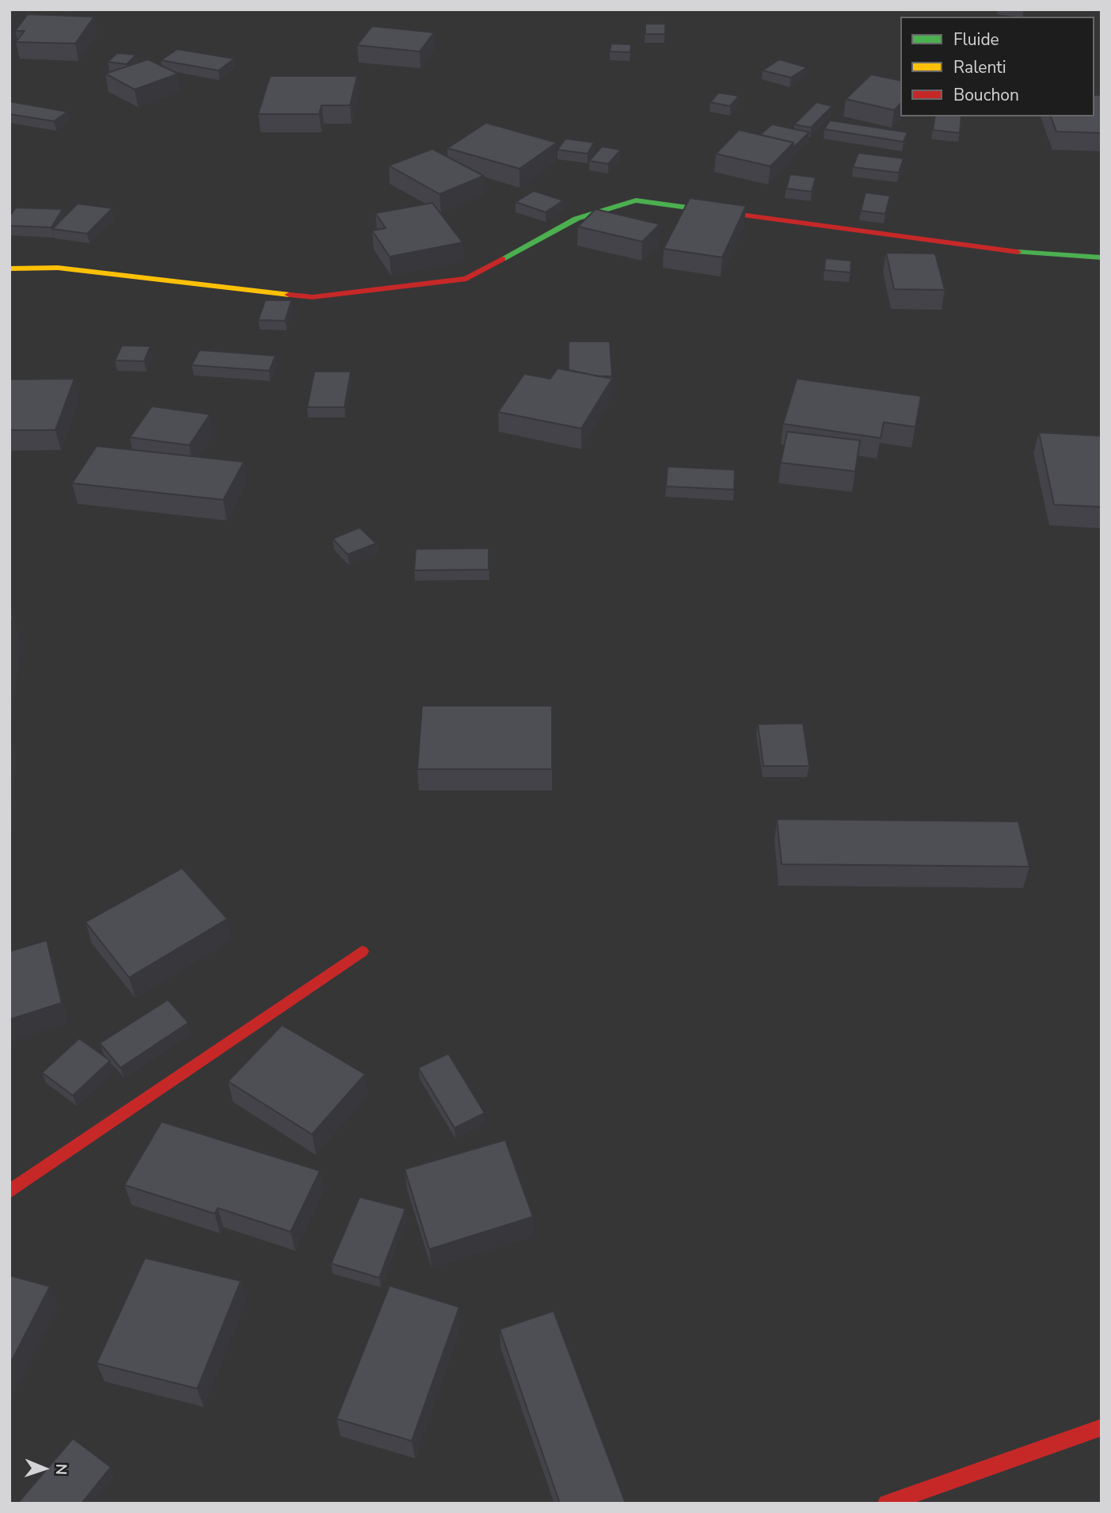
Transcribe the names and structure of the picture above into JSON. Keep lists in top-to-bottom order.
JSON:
{
  "legend": ["Fluide", "Ralenti", "Bouchon"],
  "north": "right"
}
